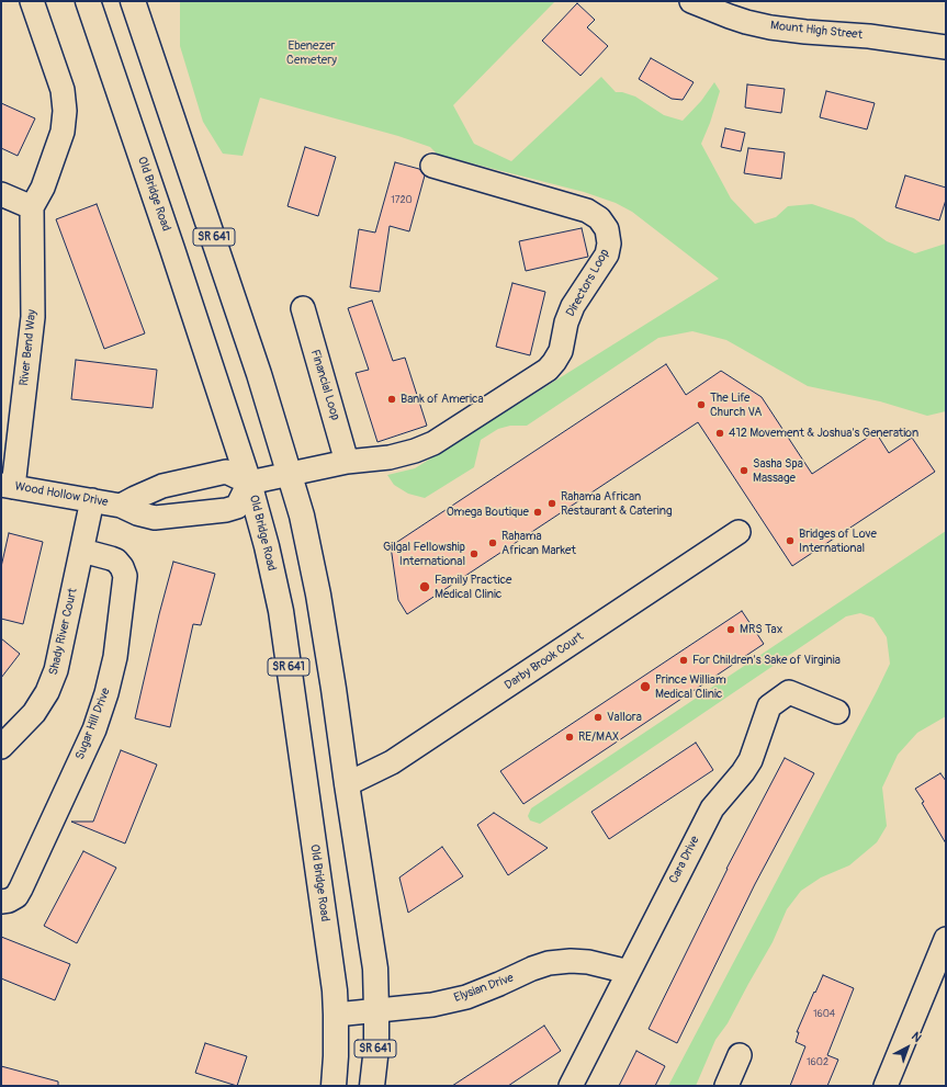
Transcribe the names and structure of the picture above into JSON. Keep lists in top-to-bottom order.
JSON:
{
  "streets": {
    "main road": ["Old Bridge Road", "SR 641"],
    "street": [
      "Mount High Street",
      "Directors Loop",
      "River Bend Way",
      "Financial Loop",
      "Wood Hollow Drive",
      "Shady River Court",
      "Darby Brook Court",
      "Sugar Hill Drive",
      "Cara Drive",
      "Elysian Drive"
    ]
  },
  "crossings": [
    ["Old Bridge Road", "Wood Hollow Drive"],
    ["Old Bridge Road", "Elysian Drive"],
    ["SR 641", "Directors Loop"],
    ["SR 641", "Darby Brook Court"],
    ["SR 641", "Elysian Drive"],
    ["Directors Loop", "Financial Loop"],
    ["River Bend Way", "Wood Hollow Drive"],
    ["Wood Hollow Drive", "Shady River Court"],
    ["Shady River Court", "Sugar Hill Drive"],
    ["Cara Drive", "Elysian Drive"]
  ],
  "parks": ["Ebenezer Cemetery"],
  "places": [
    "Bank of America",
    "The Life Church VA",
    "412 Movement & Joshua's Generation",
    "Sasha Spa Massage",
    "Rahama African Restaurant & Catering",
    "Omega Boutique",
    "Bridges of Love International",
    "Rahama African Market",
    "Gilgal Fellowship International",
    "Family Practice Medical Clinic",
    "MRS Tax",
    "For Children's Sake of Virginia",
    "Prince William Medical Clinic",
    "Vallora",
    "RE/MAX"
  ],
  "house_numbers": ["1720", "1604", "1602"],
  "north": "top right"
}
